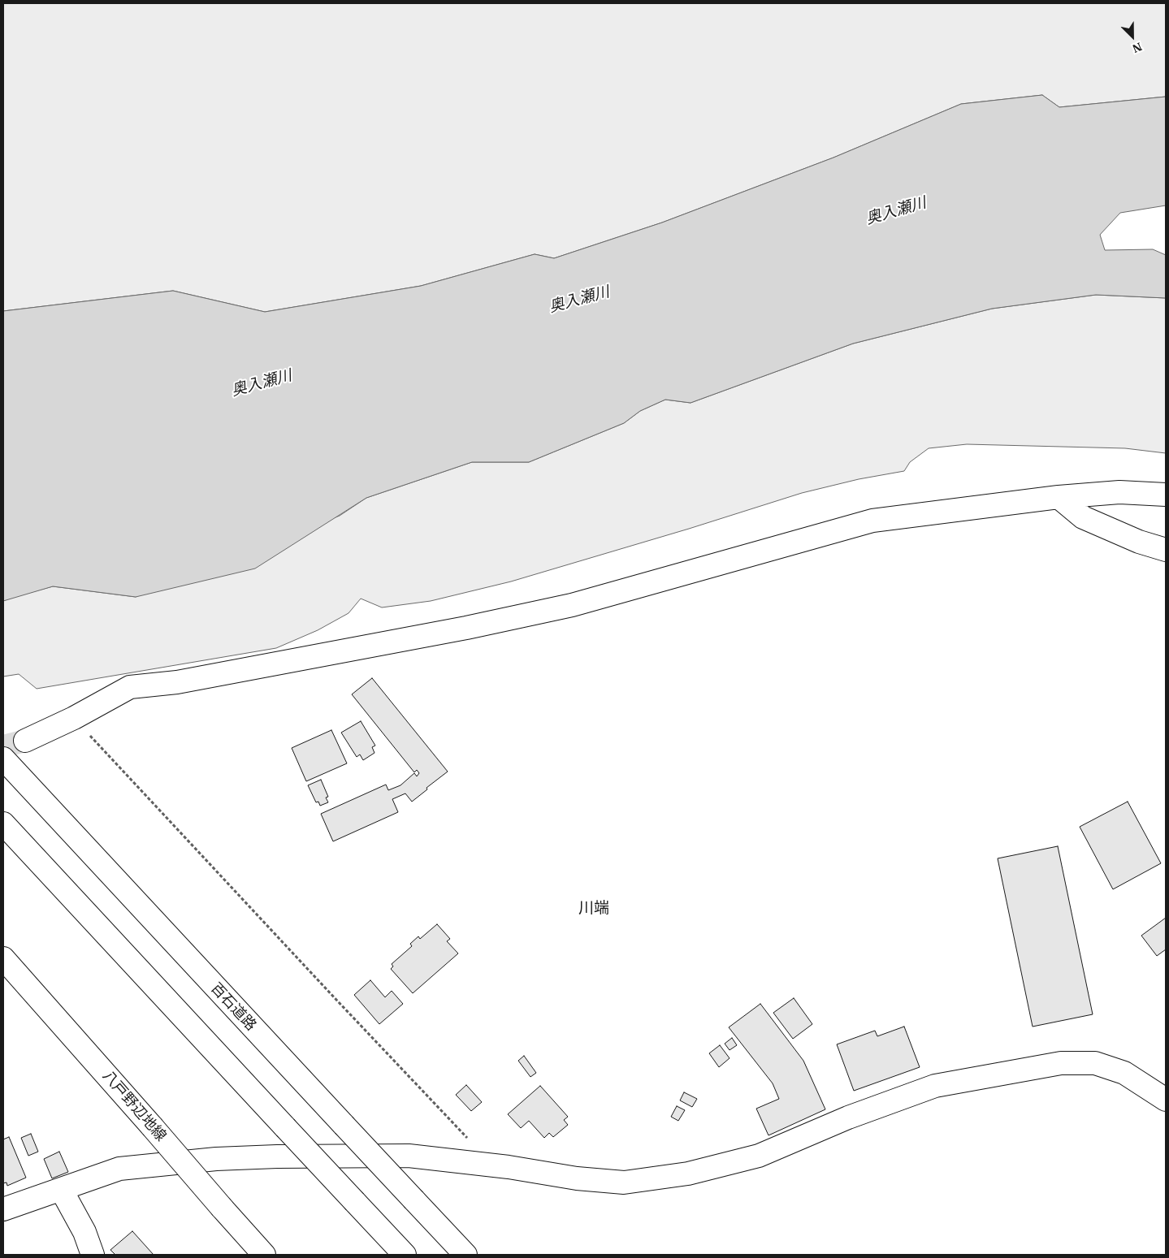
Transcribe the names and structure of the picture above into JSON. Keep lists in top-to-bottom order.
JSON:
{
  "streets": {
    "main road": ["百石道路", "八戸野辺地線"]
  },
  "districts": ["川端"],
  "water": ["奥入瀬川"],
  "north": "bottom right"
}
